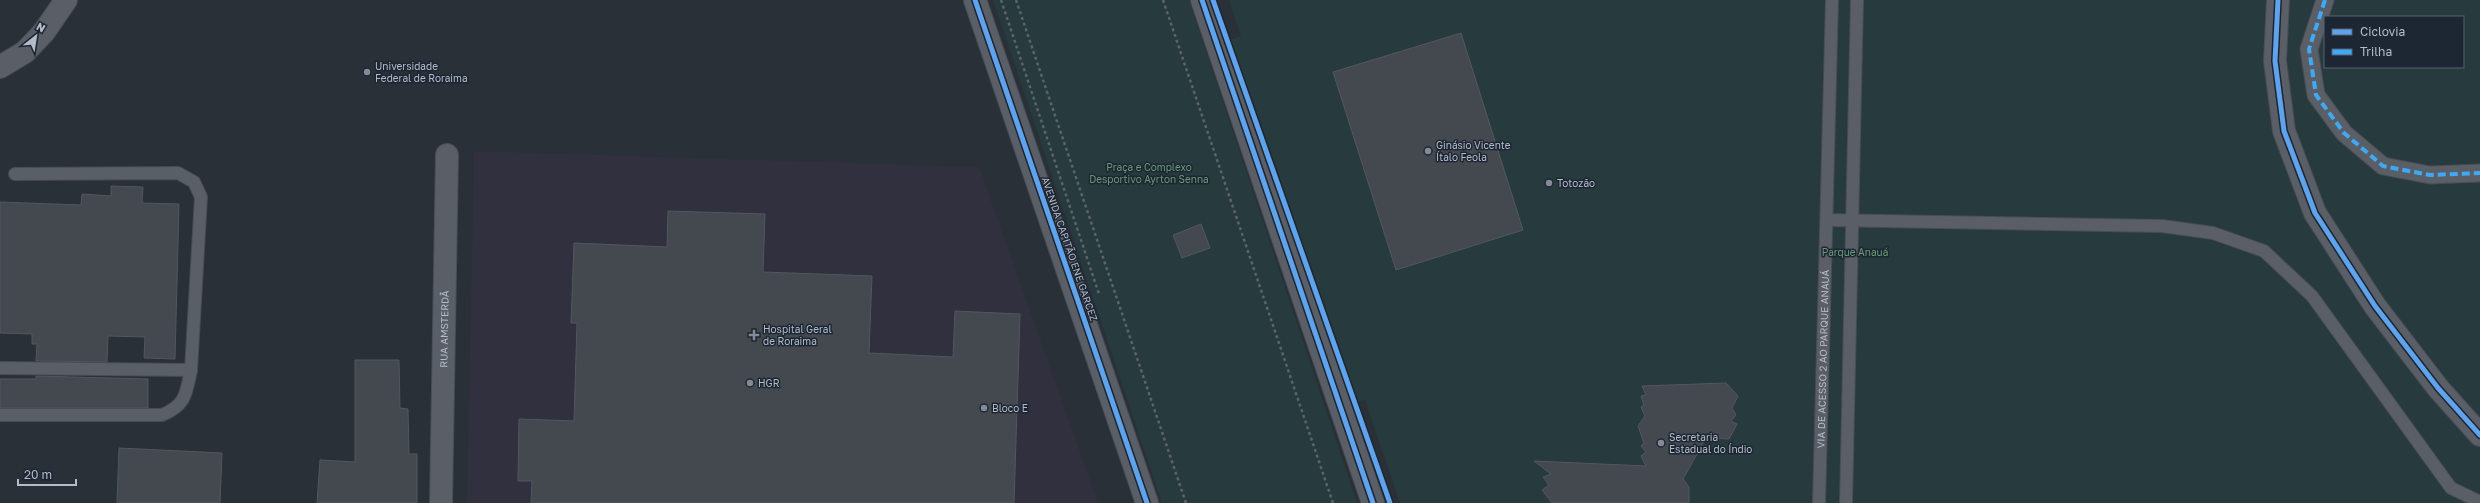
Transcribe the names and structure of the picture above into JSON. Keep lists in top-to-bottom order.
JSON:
{
  "streets": {
    "street": ["AVENIDA CAPITÃO ENE GARCEZ", "RUA AMSTERDÃ"],
    "lane": ["VIA DE ACESSO 2 AO PARQUE ANAUÁ"]
  },
  "parks": ["Praça e Complexo Desportivo Ayrton Senna", "Parque Anauá"],
  "places": {
    "other": [
      "Universidade Federal de Roraima",
      "Ginásio Vicente Ítalo Feola",
      "Totozão",
      "HGR",
      "Bloco E",
      "Secretaria Estadual do Índio"
    ],
    "health": ["Hospital Geral de Roraima"]
  },
  "legend": ["Ciclovia", "Trilha"],
  "scale_bar": "20 m",
  "north": "top right"
}
